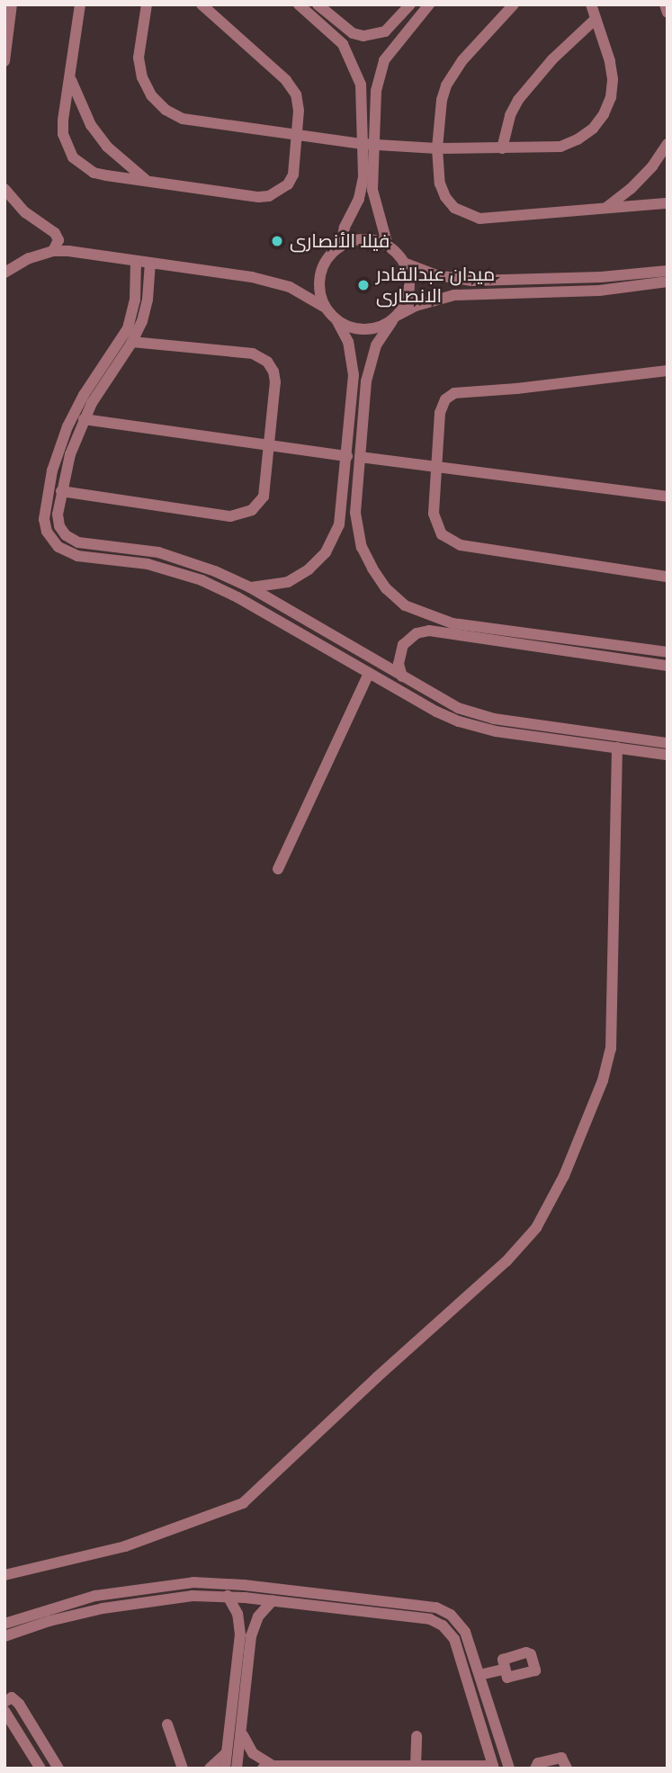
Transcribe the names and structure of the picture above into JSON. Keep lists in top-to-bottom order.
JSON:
{
  "places": ["فيلا الأنصارى", "ميدان عبدالقادر الانصارى"]
}
